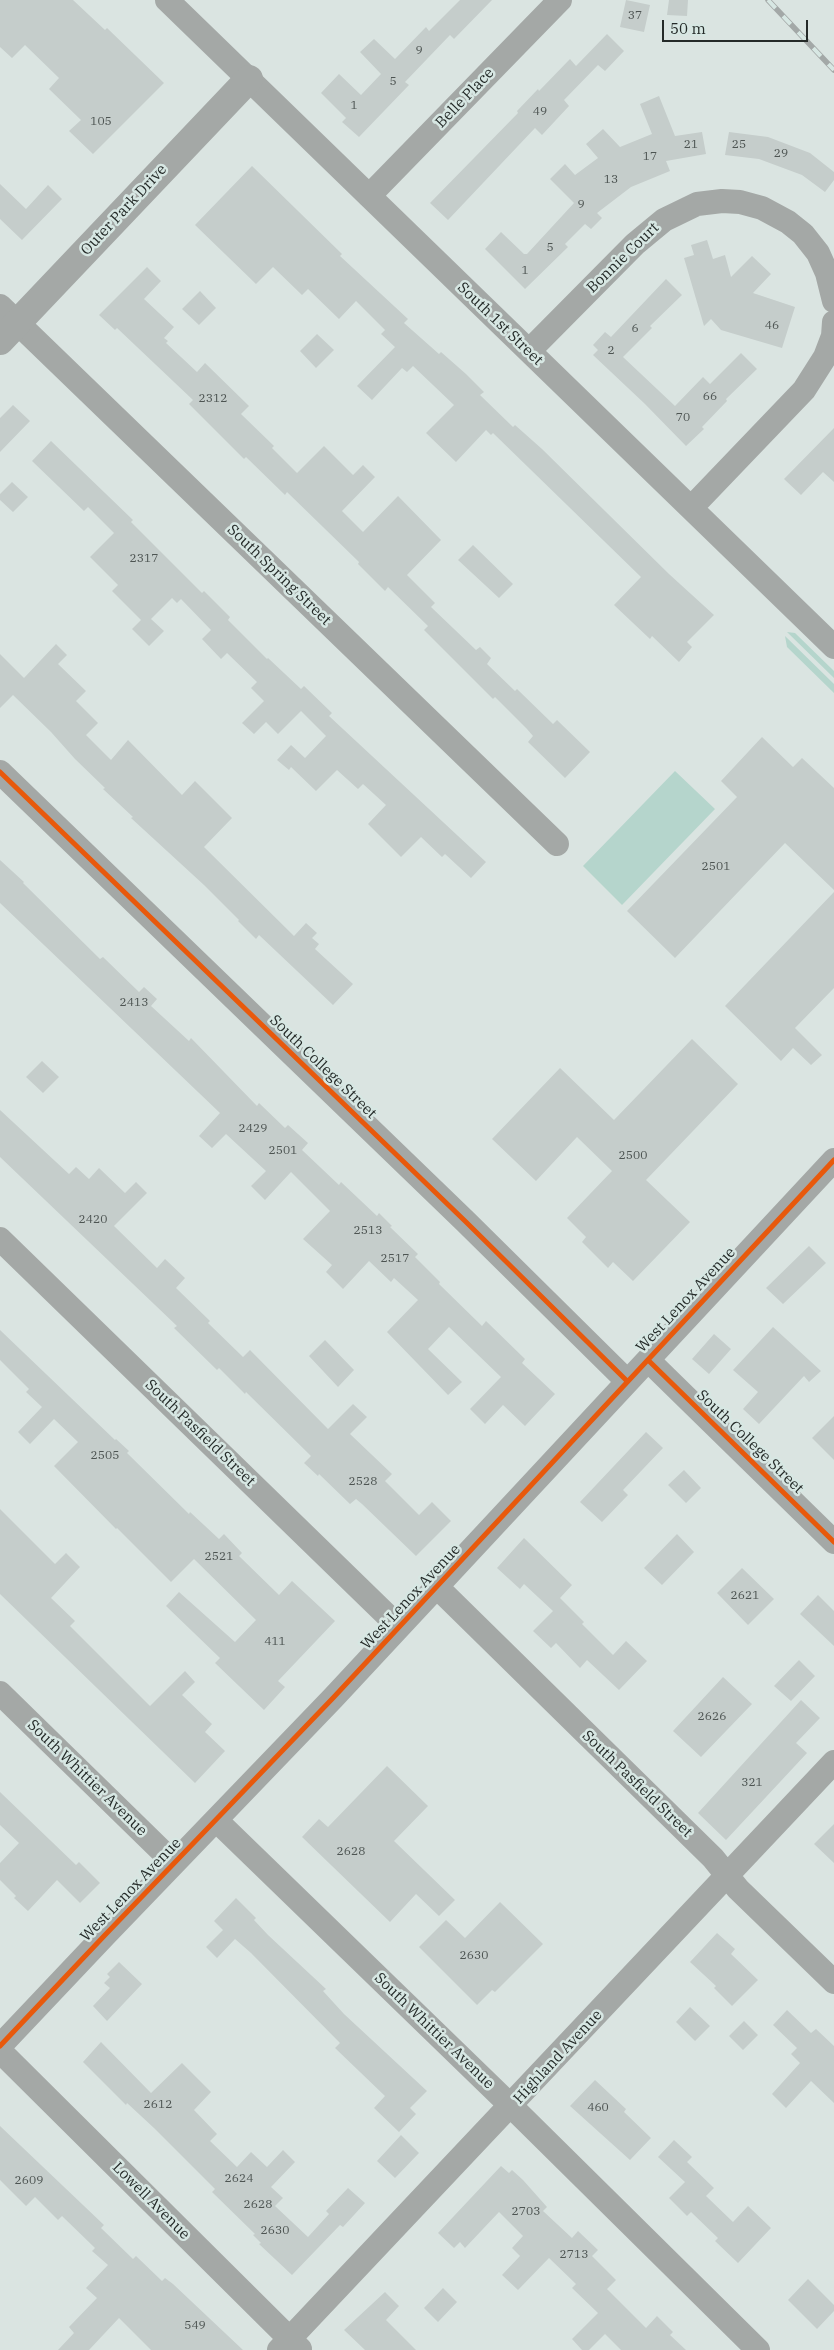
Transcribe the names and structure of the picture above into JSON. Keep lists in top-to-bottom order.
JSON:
{
  "streets": {
    "street": [
      "Belle Place",
      "Outer Park Drive",
      "Bonnie Court",
      "South 1st Street",
      "South Spring Street",
      "South College Street",
      "West Lenox Avenue",
      "South Pasfield Street",
      "South Whittier Avenue",
      "Highland Avenue",
      "Lowell Avenue"
    ]
  },
  "crossings": [
    ["Belle Place", "South 1st Street"],
    ["Outer Park Drive", "South 1st Street"],
    ["Outer Park Drive", "South Spring Street"],
    ["Bonnie Court", "South 1st Street"],
    ["South College Street", "West Lenox Avenue"],
    ["West Lenox Avenue", "South Pasfield Street"],
    ["West Lenox Avenue", "South Whittier Avenue"],
    ["South Pasfield Street", "Highland Avenue"],
    ["South Whittier Avenue", "Highland Avenue"],
    ["Highland Avenue", "Lowell Avenue"]
  ],
  "house_numbers": [
    "37",
    "9",
    "5",
    "1",
    "49",
    "105",
    "21",
    "25",
    "29",
    "17",
    "13",
    "9",
    "5",
    "1",
    "46",
    "6",
    "2",
    "66",
    "2312",
    "70",
    "2317",
    "2501",
    "2413",
    "2429",
    "2501",
    "2500",
    "2420",
    "2513",
    "2517",
    "2505",
    "2528",
    "2521",
    "2621",
    "411",
    "2626",
    "321",
    "2628",
    "2630",
    "2612",
    "460",
    "2624",
    "2609",
    "2628",
    "2703",
    "2630",
    "2713",
    "549"
  ],
  "scale_bar": "50 m"
}
